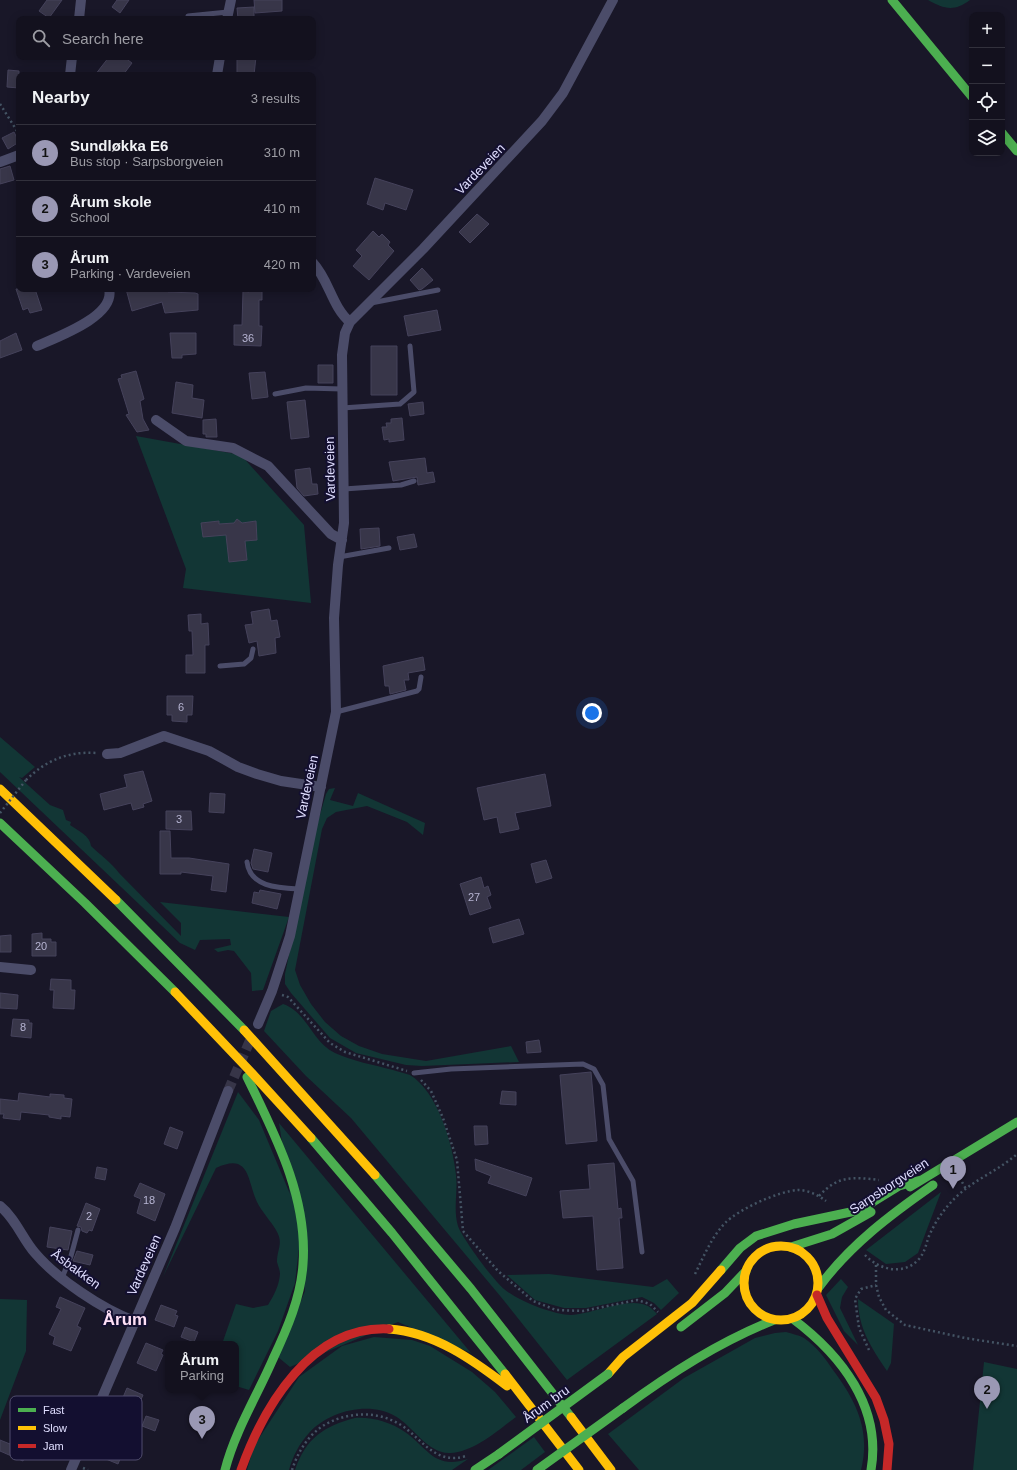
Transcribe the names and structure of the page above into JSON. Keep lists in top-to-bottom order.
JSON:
{
  "streets": {
    "main road": ["Sarpsborgveien", "Årum bru"],
    "street": ["Vardeveien", "Åsbakken"]
  },
  "crossings": [
    ["Vardeveien", "Åsbakken"]
  ],
  "districts": ["Årum"],
  "house_numbers": [
    "36",
    "6",
    "3",
    "27",
    "20",
    "8",
    "18",
    "2"
  ],
  "legend": ["Fast", "Slow", "Jam"],
  "page": {
    "map_buttons": ["+", "−"],
    "search": "Search here",
    "heading": ["Nearby", "3 results"],
    "list": [
      {
        "mark": "1",
        "name": "Sundløkka E6",
        "note": "Bus stop · Sarpsborgveien",
        "value": "310 m"
      },
      {
        "mark": "2",
        "name": "Årum skole",
        "note": "School",
        "value": "410 m"
      },
      {
        "mark": "3",
        "name": "Årum",
        "note": "Parking · Vardeveien",
        "value": "420 m"
      }
    ],
    "pins": ["1", "2", "3"],
    "popup": ["Årum", "Parking"]
  }
}
